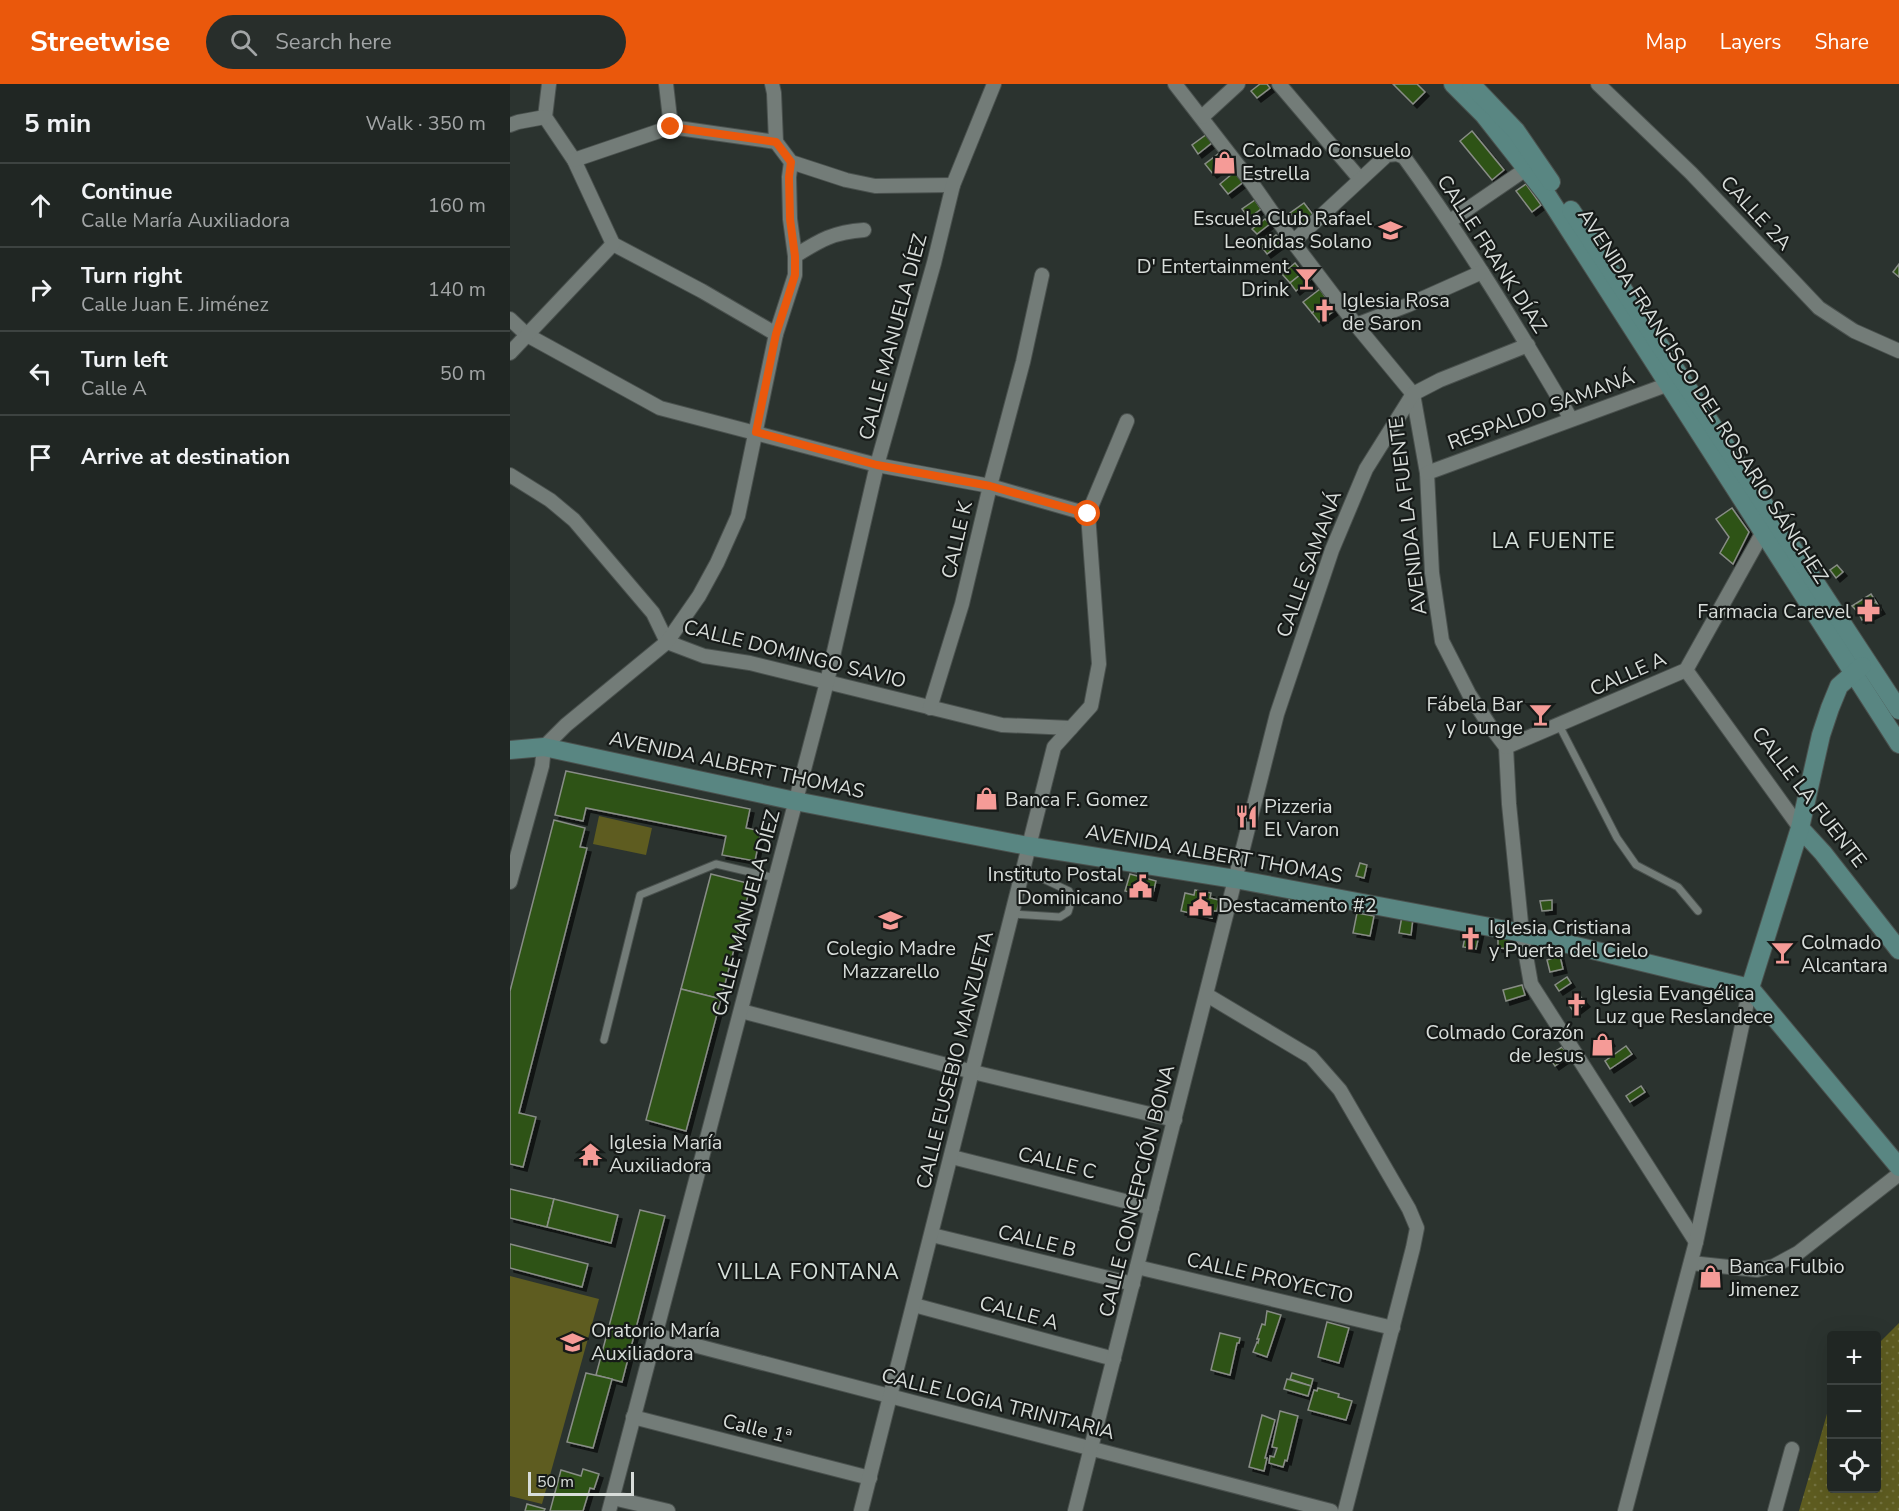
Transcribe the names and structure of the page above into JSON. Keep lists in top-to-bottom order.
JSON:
{
  "streets": {
    "main road": ["AVENIDA FRANCISCO DEL ROSARIO SÁNCHEZ", "AVENIDA ALBERT THOMAS", "CALLE LA FUENTE"],
    "street": [
      "CALLE 2A",
      "CALLE FRANK DÍAZ",
      "CALLE MANUELA DÍEZ",
      "RESPALDO SAMANÁ",
      "AVENIDA LA FUENTE",
      "CALLE K",
      "CALLE SAMANÁ",
      "CALLE DOMINGO SAVIO",
      "CALLE A",
      "CALLE EUSEBIO MANZUETA",
      "CALLE C",
      "CALLE CONCEPCIÓN BONA",
      "CALLE B",
      "CALLE PROYECTO",
      "CALLE LOGIA TRINITARIA",
      "Calle 1ª"
    ]
  },
  "crossings": [
    ["CALLE FRANK DÍAZ", "RESPALDO SAMANÁ"],
    ["CALLE FRANK DÍAZ", "AVENIDA LA FUENTE"],
    ["CALLE MANUELA DÍEZ", "CALLE DOMINGO SAVIO"],
    ["CALLE MANUELA DÍEZ", "AVENIDA ALBERT THOMAS"],
    ["CALLE MANUELA DÍEZ", "CALLE LOGIA TRINITARIA"],
    ["CALLE MANUELA DÍEZ", "Calle 1ª"],
    ["AVENIDA FRANCISCO DEL ROSARIO SÁNCHEZ", "RESPALDO SAMANÁ"],
    ["AVENIDA FRANCISCO DEL ROSARIO SÁNCHEZ", "CALLE A"],
    ["RESPALDO SAMANÁ", "AVENIDA LA FUENTE"],
    ["AVENIDA LA FUENTE", "CALLE SAMANÁ"],
    ["AVENIDA LA FUENTE", "CALLE A"],
    ["CALLE K", "CALLE DOMINGO SAVIO"],
    ["CALLE SAMANÁ", "AVENIDA ALBERT THOMAS"],
    ["CALLE SAMANÁ", "CALLE CONCEPCIÓN BONA"],
    ["CALLE DOMINGO SAVIO", "CALLE EUSEBIO MANZUETA"],
    ["CALLE A", "CALLE LA FUENTE"],
    ["CALLE A", "CALLE EUSEBIO MANZUETA"],
    ["CALLE A", "CALLE CONCEPCIÓN BONA"],
    ["AVENIDA ALBERT THOMAS", "CALLE EUSEBIO MANZUETA"],
    ["AVENIDA ALBERT THOMAS", "CALLE CONCEPCIÓN BONA"],
    ["CALLE EUSEBIO MANZUETA", "CALLE C"],
    ["CALLE EUSEBIO MANZUETA", "CALLE B"],
    ["CALLE EUSEBIO MANZUETA", "CALLE LOGIA TRINITARIA"],
    ["CALLE EUSEBIO MANZUETA", "Calle 1ª"],
    ["CALLE C", "CALLE CONCEPCIÓN BONA"],
    ["CALLE CONCEPCIÓN BONA", "CALLE B"],
    ["CALLE CONCEPCIÓN BONA", "CALLE PROYECTO"],
    ["CALLE CONCEPCIÓN BONA", "CALLE LOGIA TRINITARIA"]
  ],
  "districts": ["LA FUENTE", "VILLA FONTANA"],
  "places": {
    "shop": [
      "Colmado Consuelo Estrella",
      "Banca F. Gomez",
      "Colmado Corazón de Jesus",
      "Banca Fulbio Jimenez"
    ],
    "school or university": ["Escuela Club Rafael Leonidas Solano", "Colegio Madre Mazzarello", "Oratorio María Auxiliadora"],
    "bar": ["D' Entertainment Drink", "Fábela Bar y lounge", "Colmado Alcantara"],
    "church": ["Iglesia Rosa de Saron", "Iglesia Cristiana y Puerta del Cielo", "Iglesia Evangélica Luz que Reslandece"],
    "pharmacy": ["Farmacia Carevel"],
    "restaurant": ["Pizzeria El Varon"],
    "public building": ["Instituto Postal Dominicano", "Destacamento #2"],
    "temple": ["Iglesia María Auxiliadora"]
  },
  "scale_bar": "50 m",
  "page": {
    "header": "Streetwise",
    "search": "Search here",
    "nav": ["Map", "Layers", "Share"],
    "heading": ["5 min", "Walk · 350 m"],
    "list": [
      ["Continue", "Calle María Auxiliadora", "160 m"],
      ["Turn right", "Calle Juan E. Jiménez", "140 m"],
      ["Turn left", "Calle A", "50 m"],
      "Arrive at destination"
    ],
    "map_buttons": ["+", "−"],
    "scale": "50 m"
  }
}
